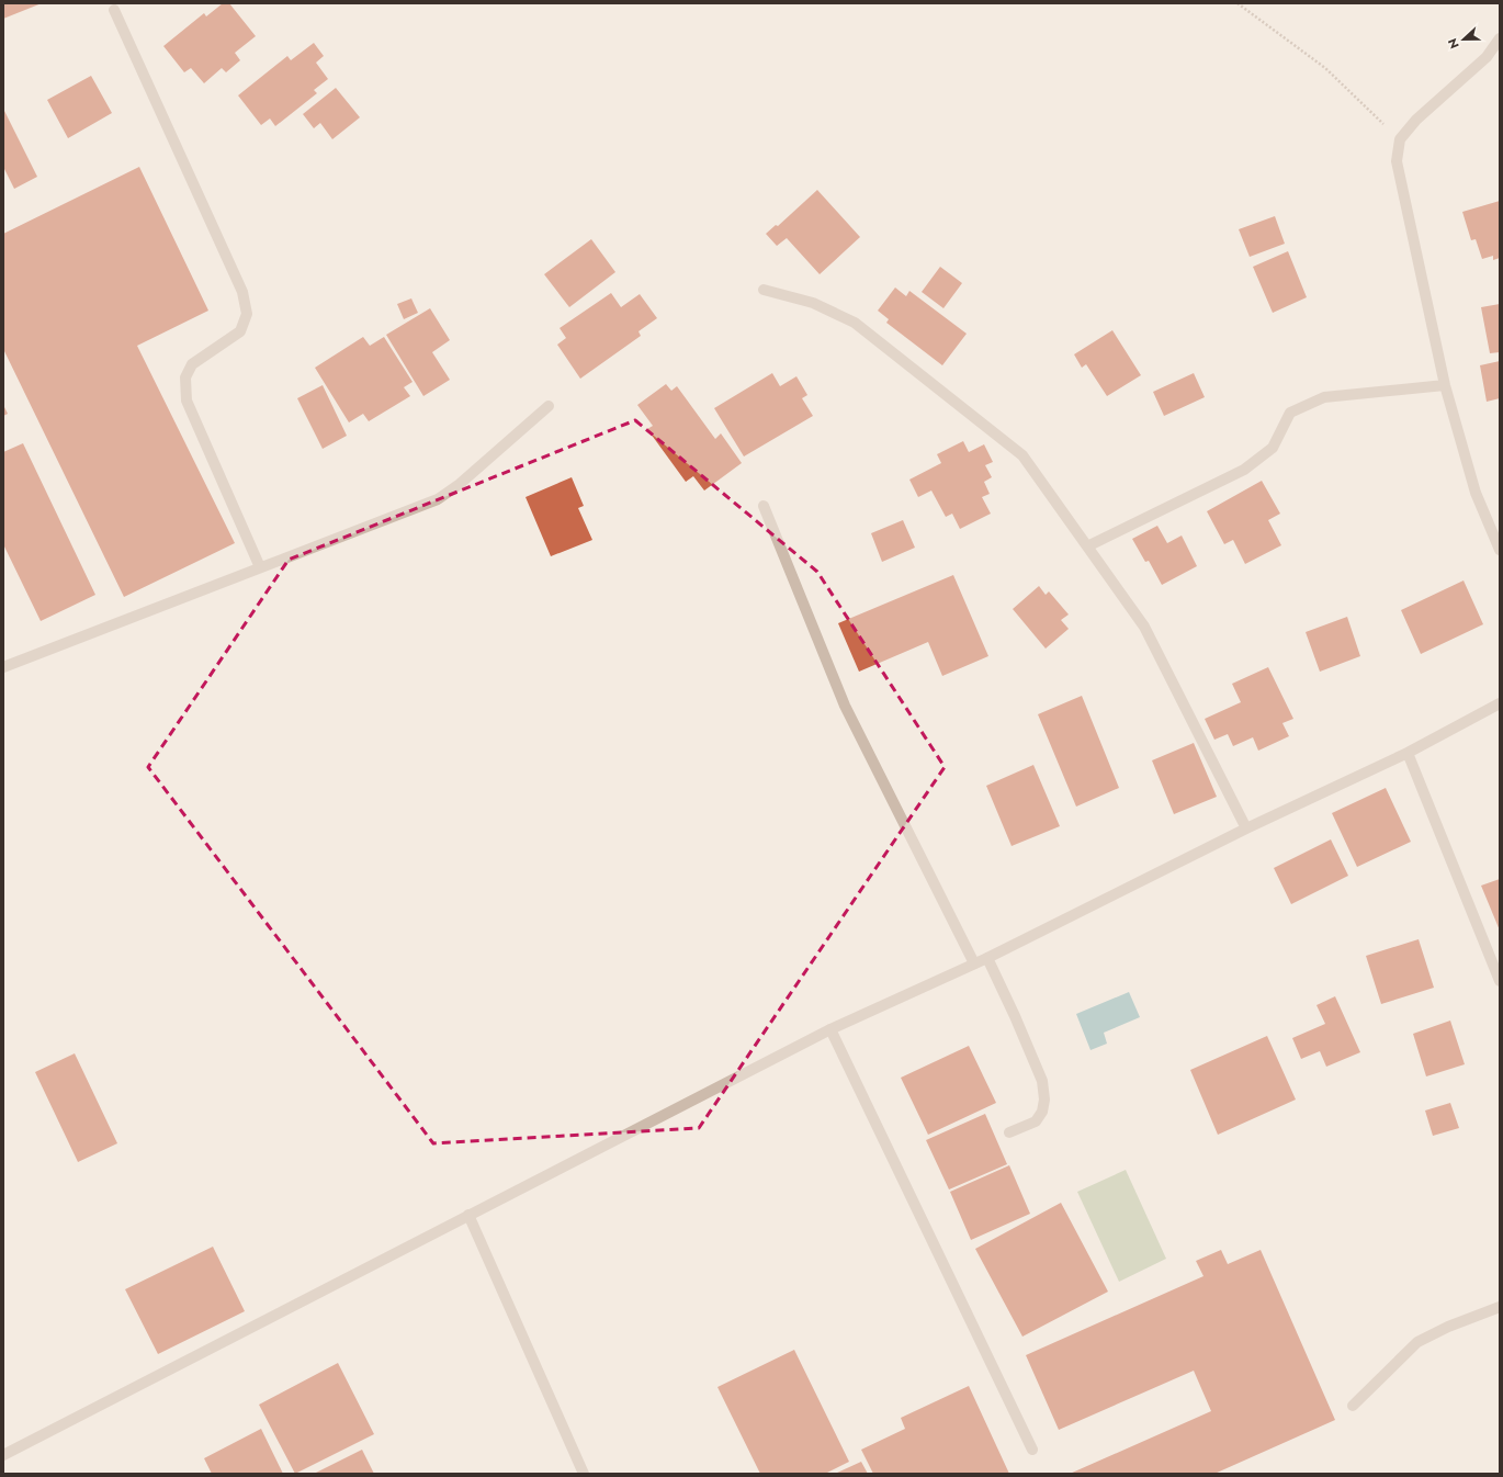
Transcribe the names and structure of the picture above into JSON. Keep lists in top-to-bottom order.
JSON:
{
  "north": "left"
}
